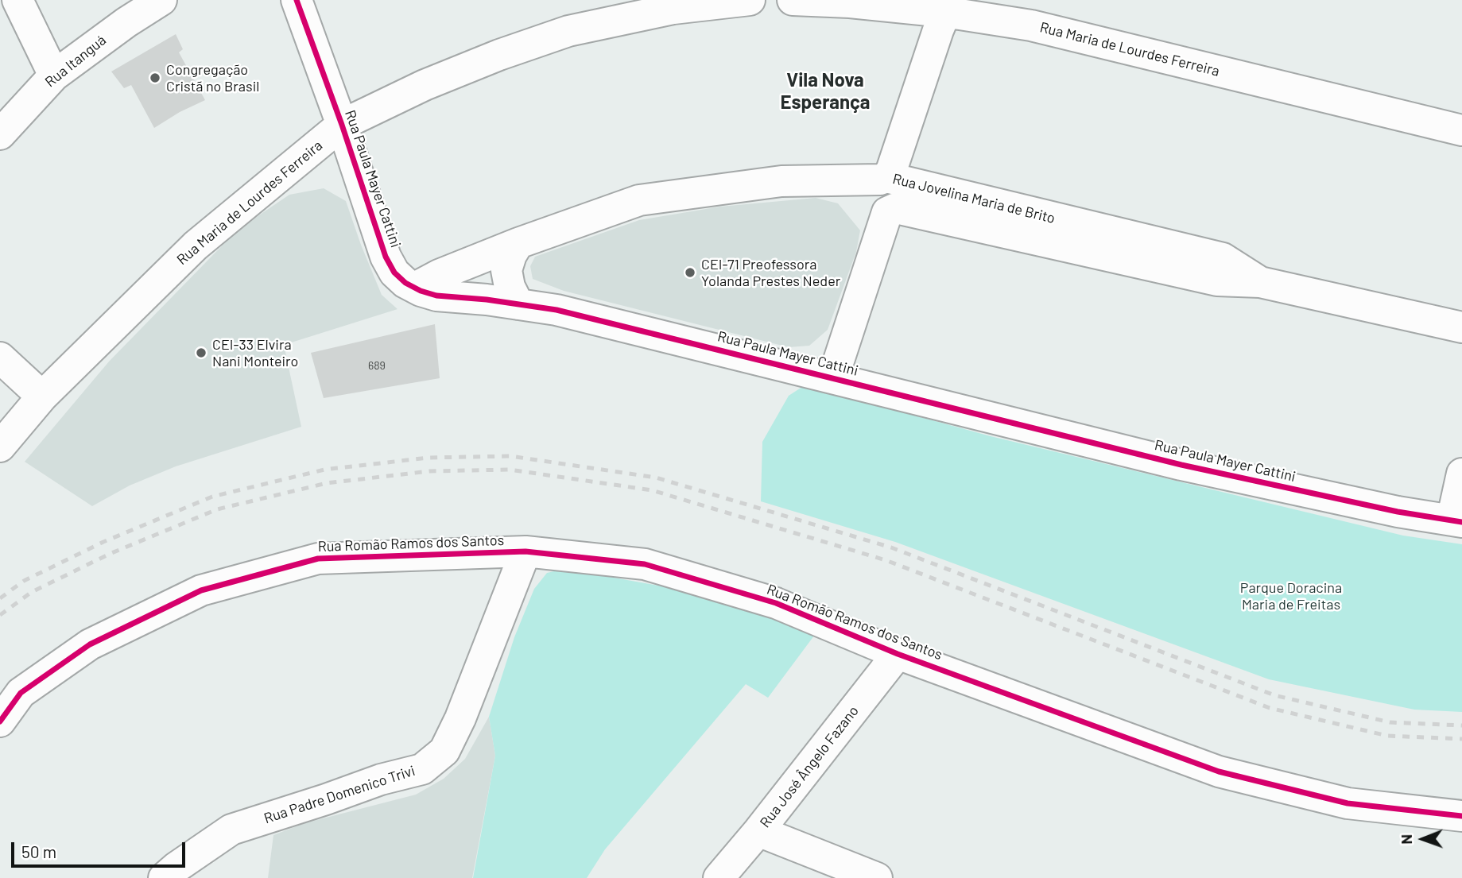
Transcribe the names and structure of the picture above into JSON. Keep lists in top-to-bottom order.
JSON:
{
  "streets": {
    "street": [
      "Rua Maria de Lourdes Ferreira",
      "Rua Itanguá",
      "Rua Paula Mayer Cattini",
      "Rua Jovelina Maria de Brito",
      "Rua Romão Ramos dos Santos",
      "Rua José Ângelo Fazano",
      "Rua Padre Domenico Trivi"
    ]
  },
  "crossings": [
    ["Rua Maria de Lourdes Ferreira", "Rua Paula Mayer Cattini"],
    ["Rua Paula Mayer Cattini", "Rua Jovelina Maria de Brito"],
    ["Rua Romão Ramos dos Santos", "Rua José Ângelo Fazano"],
    ["Rua Romão Ramos dos Santos", "Rua Padre Domenico Trivi"]
  ],
  "districts": ["Vila Nova Esperança"],
  "parks": ["Parque Doracina Maria de Freitas"],
  "places": ["Congregação Cristã no Brasil", "CEI-71 Preofessora Yolanda Prestes Neder", "CEI-33 Elvira Nani Monteiro"],
  "house_numbers": ["689"],
  "scale_bar": "50 m",
  "north": "left"
}
